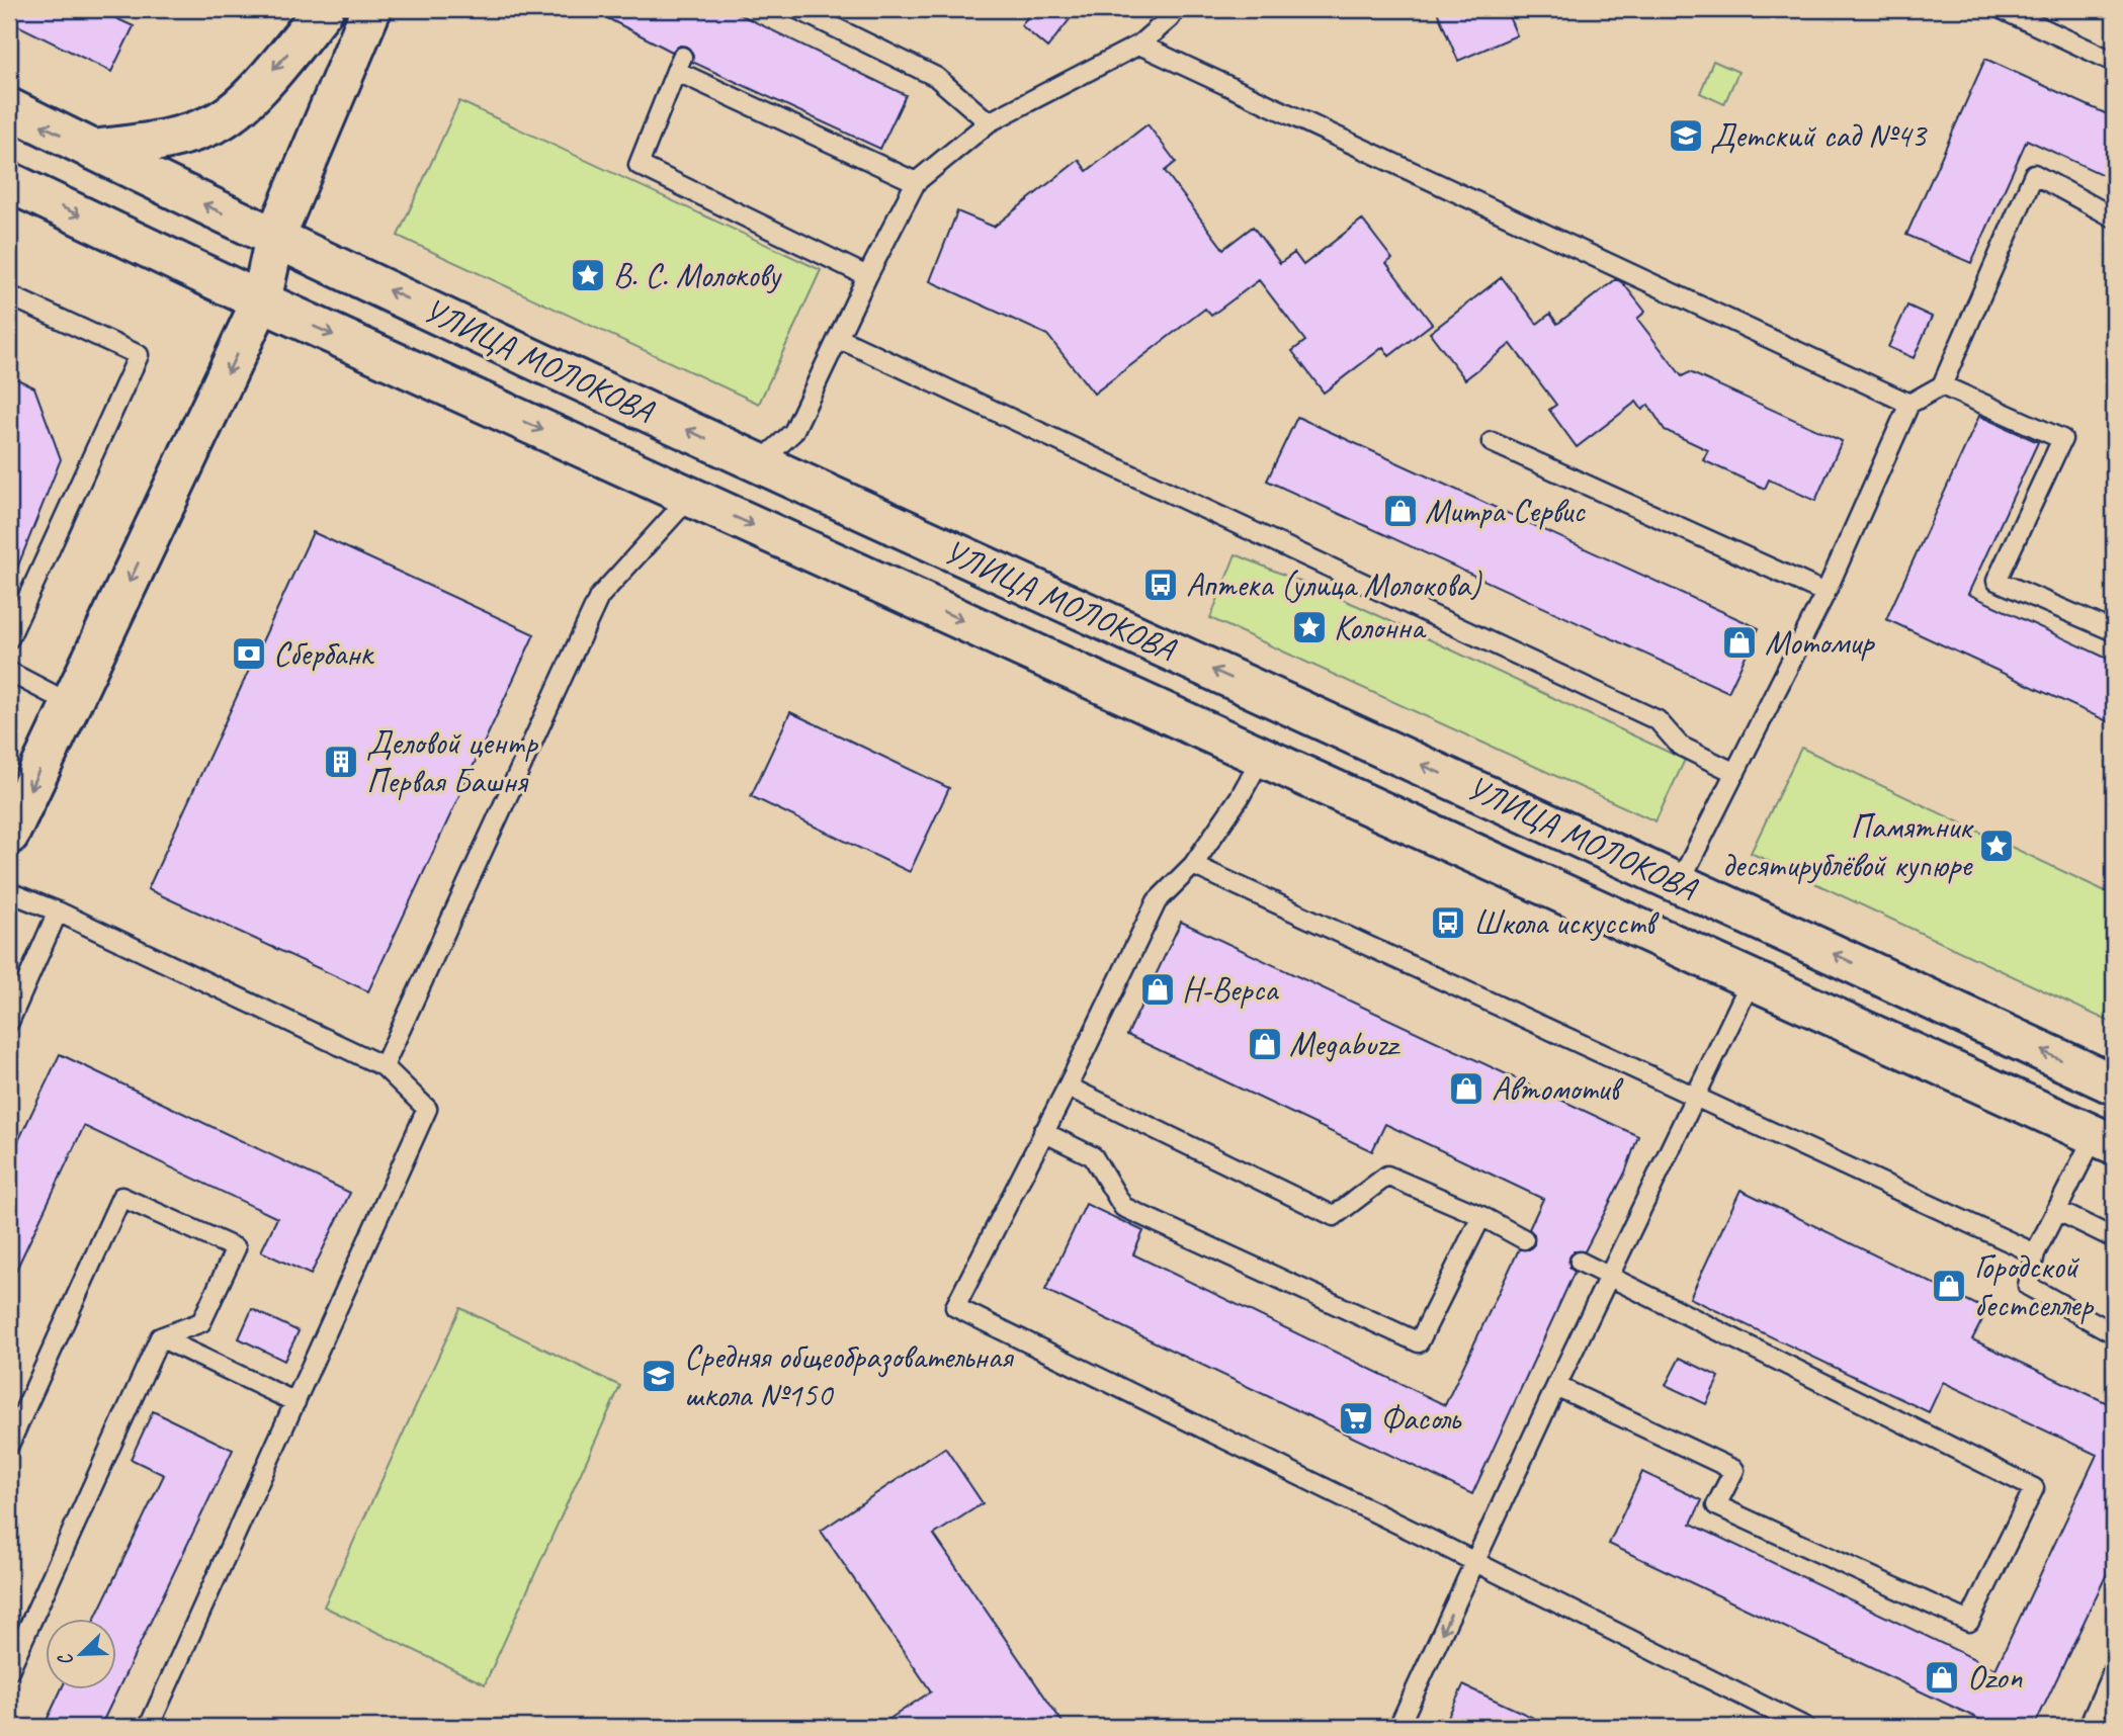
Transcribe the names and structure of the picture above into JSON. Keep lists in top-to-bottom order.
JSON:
{
  "streets": {
    "main road": ["УЛИЦА МОЛОКОВА"]
  },
  "places": {
    "school or university": ["Детский сад №43", "Средняя общеобразовательная школа №150"],
    "place": ["В. С. Молокову", "Колонна", "Памятник десятирублёвой купюре"],
    "shop": [
      "Митра Сервис",
      "Мотомир",
      "Н-Верса",
      "Megabuzz",
      "Автомотив",
      "Городской бестселлер",
      "Ozon"
    ],
    "bus stop": ["Аптека (улица Молокова)", "Школа искусств"],
    "bank": ["Сбербанк"],
    "building": ["Деловой центр Первая Башня"],
    "supermarket": ["Фасоль"]
  },
  "north": "bottom left"
}
